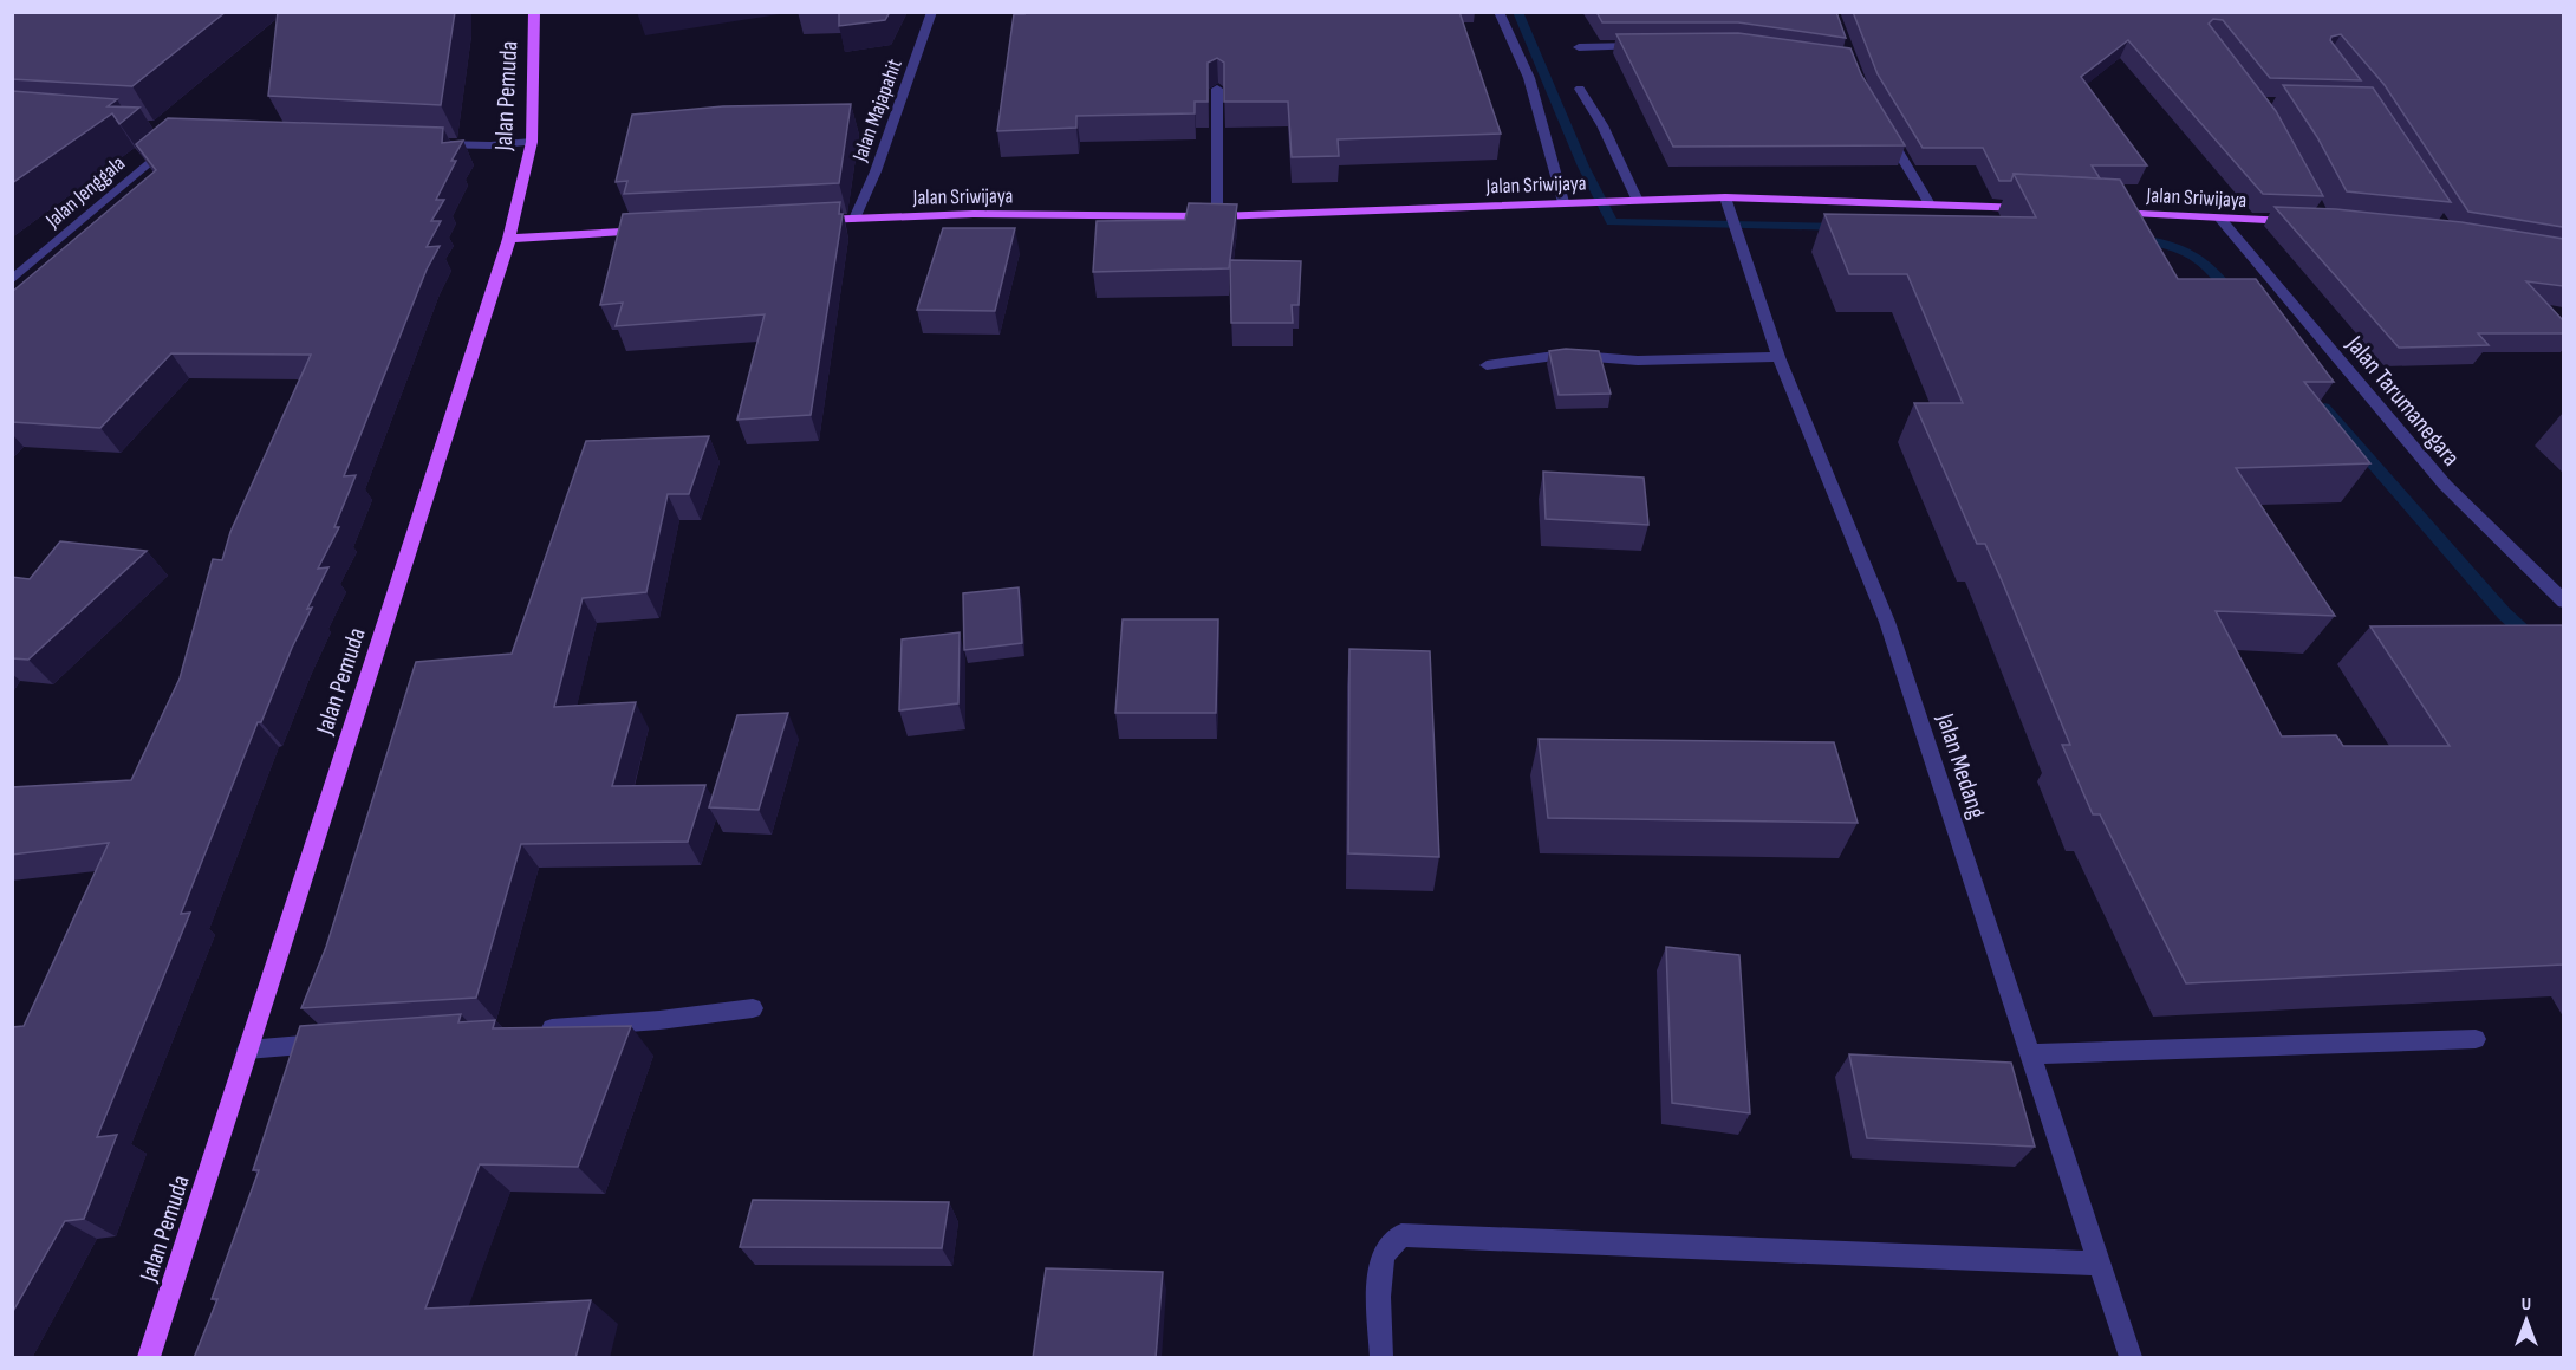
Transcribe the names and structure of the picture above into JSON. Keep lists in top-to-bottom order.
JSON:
{
  "streets": {
    "main road": ["Jalan Pemuda", "Jalan Sriwijaya"],
    "street": [
      "Jalan Majapahit",
      "Jalan Jenggala",
      "Jalan Tarumanegara",
      "Jalan Medang"
    ]
  },
  "crossings": [
    ["Jalan Majapahit", "Jalan Sriwijaya"],
    ["Jalan Sriwijaya", "Jalan Tarumanegara"],
    ["Jalan Sriwijaya", "Jalan Medang"]
  ],
  "north": "top"
}
